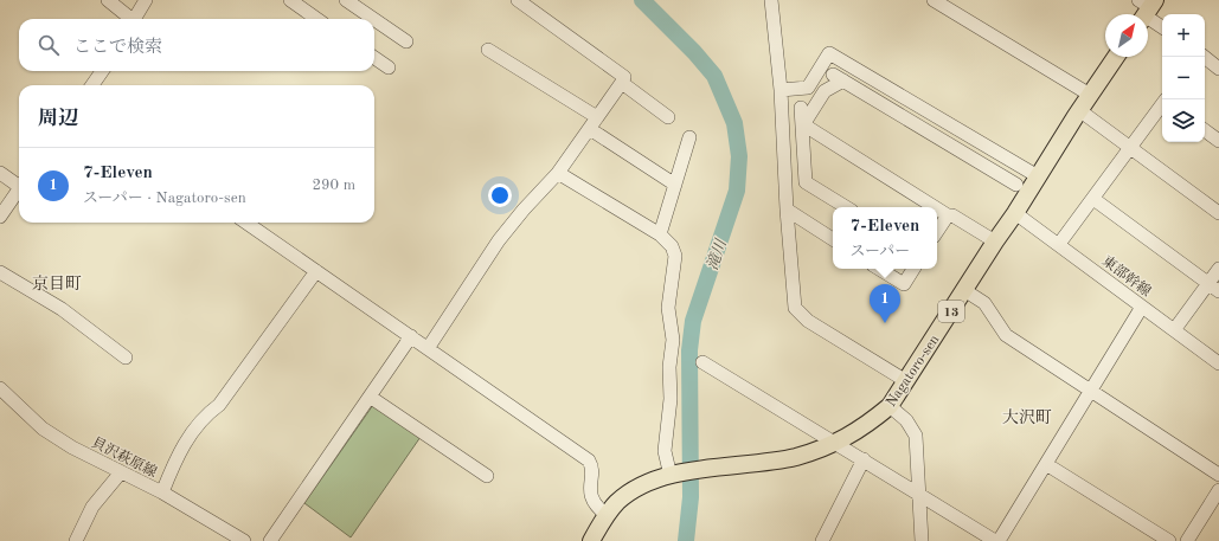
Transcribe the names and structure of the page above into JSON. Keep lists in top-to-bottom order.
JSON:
{
  "streets": {
    "main road": ["13", "Nagatoro-sen"],
    "street": ["東部幹線", "貝沢萩原線"]
  },
  "crossings": [
    ["東部幹線", "Nagatoro-sen"],
    ["13", "Nagatoro-sen"]
  ],
  "districts": ["京目町", "大沢町"],
  "water": ["滝川"],
  "north": "top right",
  "page": {
    "map_buttons": ["+", "−"],
    "search": "ここで検索",
    "heading": "周辺",
    "list": [
      {
        "mark": "1",
        "name": "7-Eleven",
        "note": "スーパー · Nagatoro-sen",
        "value": "290 m"
      }
    ],
    "popup": ["7-Eleven", "スーパー"],
    "pins": "1"
  }
}
